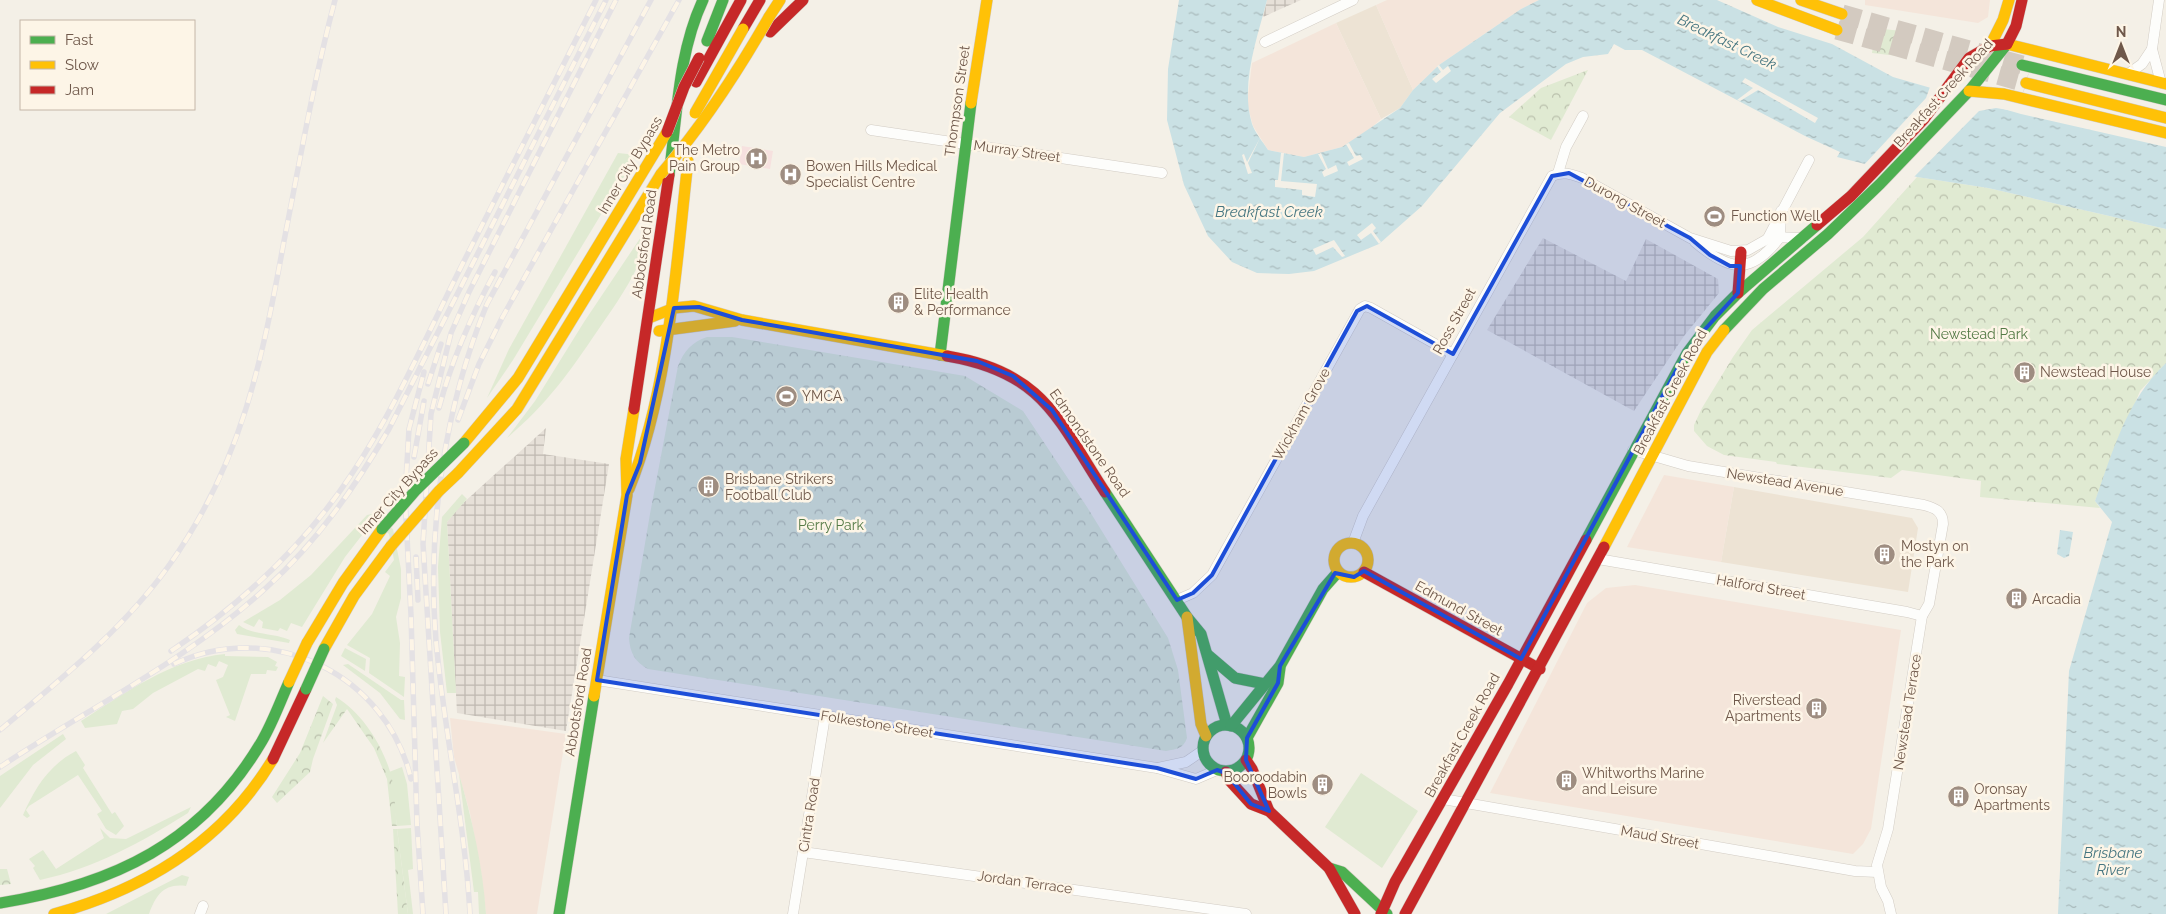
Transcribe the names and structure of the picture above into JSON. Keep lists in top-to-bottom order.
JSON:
{
  "streets": {
    "main road": [
      "Breakfast Creek Road",
      "Thompson Street",
      "Inner City Bypass",
      "Abbotsford Road",
      "Edmondstone Road",
      "Edmund Street"
    ],
    "street": [
      "Murray Street",
      "Durong Street",
      "Ross Street",
      "Wickham Grove",
      "Newstead Avenue",
      "Halford Street",
      "Newstead Terrace",
      "Folkestone Street",
      "Cintra Road",
      "Maud Street",
      "Jordan Terrace"
    ]
  },
  "crossings": [
    ["Breakfast Creek Road", "Newstead Avenue"],
    ["Breakfast Creek Road", "Halford Street"],
    ["Breakfast Creek Road", "Edmund Street"],
    ["Breakfast Creek Road", "Maud Street"],
    ["Thompson Street", "Murray Street"],
    ["Thompson Street", "Edmondstone Road"],
    ["Durong Street", "Ross Street"],
    ["Abbotsford Road", "Edmondstone Road"],
    ["Abbotsford Road", "Folkestone Street"],
    ["Ross Street", "Wickham Grove"],
    ["Ross Street", "Edmund Street"],
    ["Wickham Grove", "Edmondstone Road"],
    ["Edmondstone Road", "Folkestone Street"],
    ["Newstead Avenue", "Newstead Terrace"],
    ["Halford Street", "Newstead Terrace"],
    ["Newstead Terrace", "Maud Street"],
    ["Folkestone Street", "Cintra Road"],
    ["Cintra Road", "Jordan Terrace"]
  ],
  "water": ["Breakfast Creek", "Brisbane River"],
  "parks": ["Newstead Park", "Perry Park"],
  "places": {
    "hospital": ["The Metro Pain Group", "Bowen Hills Medical Specialist Centre"],
    "sports": ["Function Well", "YMCA"],
    "building": [
      "Elite Health & Performance",
      "Newstead House",
      "Brisbane Strikers Football Club",
      "Mostyn on the Park",
      "Arcadia",
      "Riverstead Apartments",
      "Whitworths Marine and Leisure",
      "Booroodabin Bowls",
      "Oronsay Apartments"
    ]
  },
  "legend": ["Fast", "Slow", "Jam"],
  "north": "top"
}
